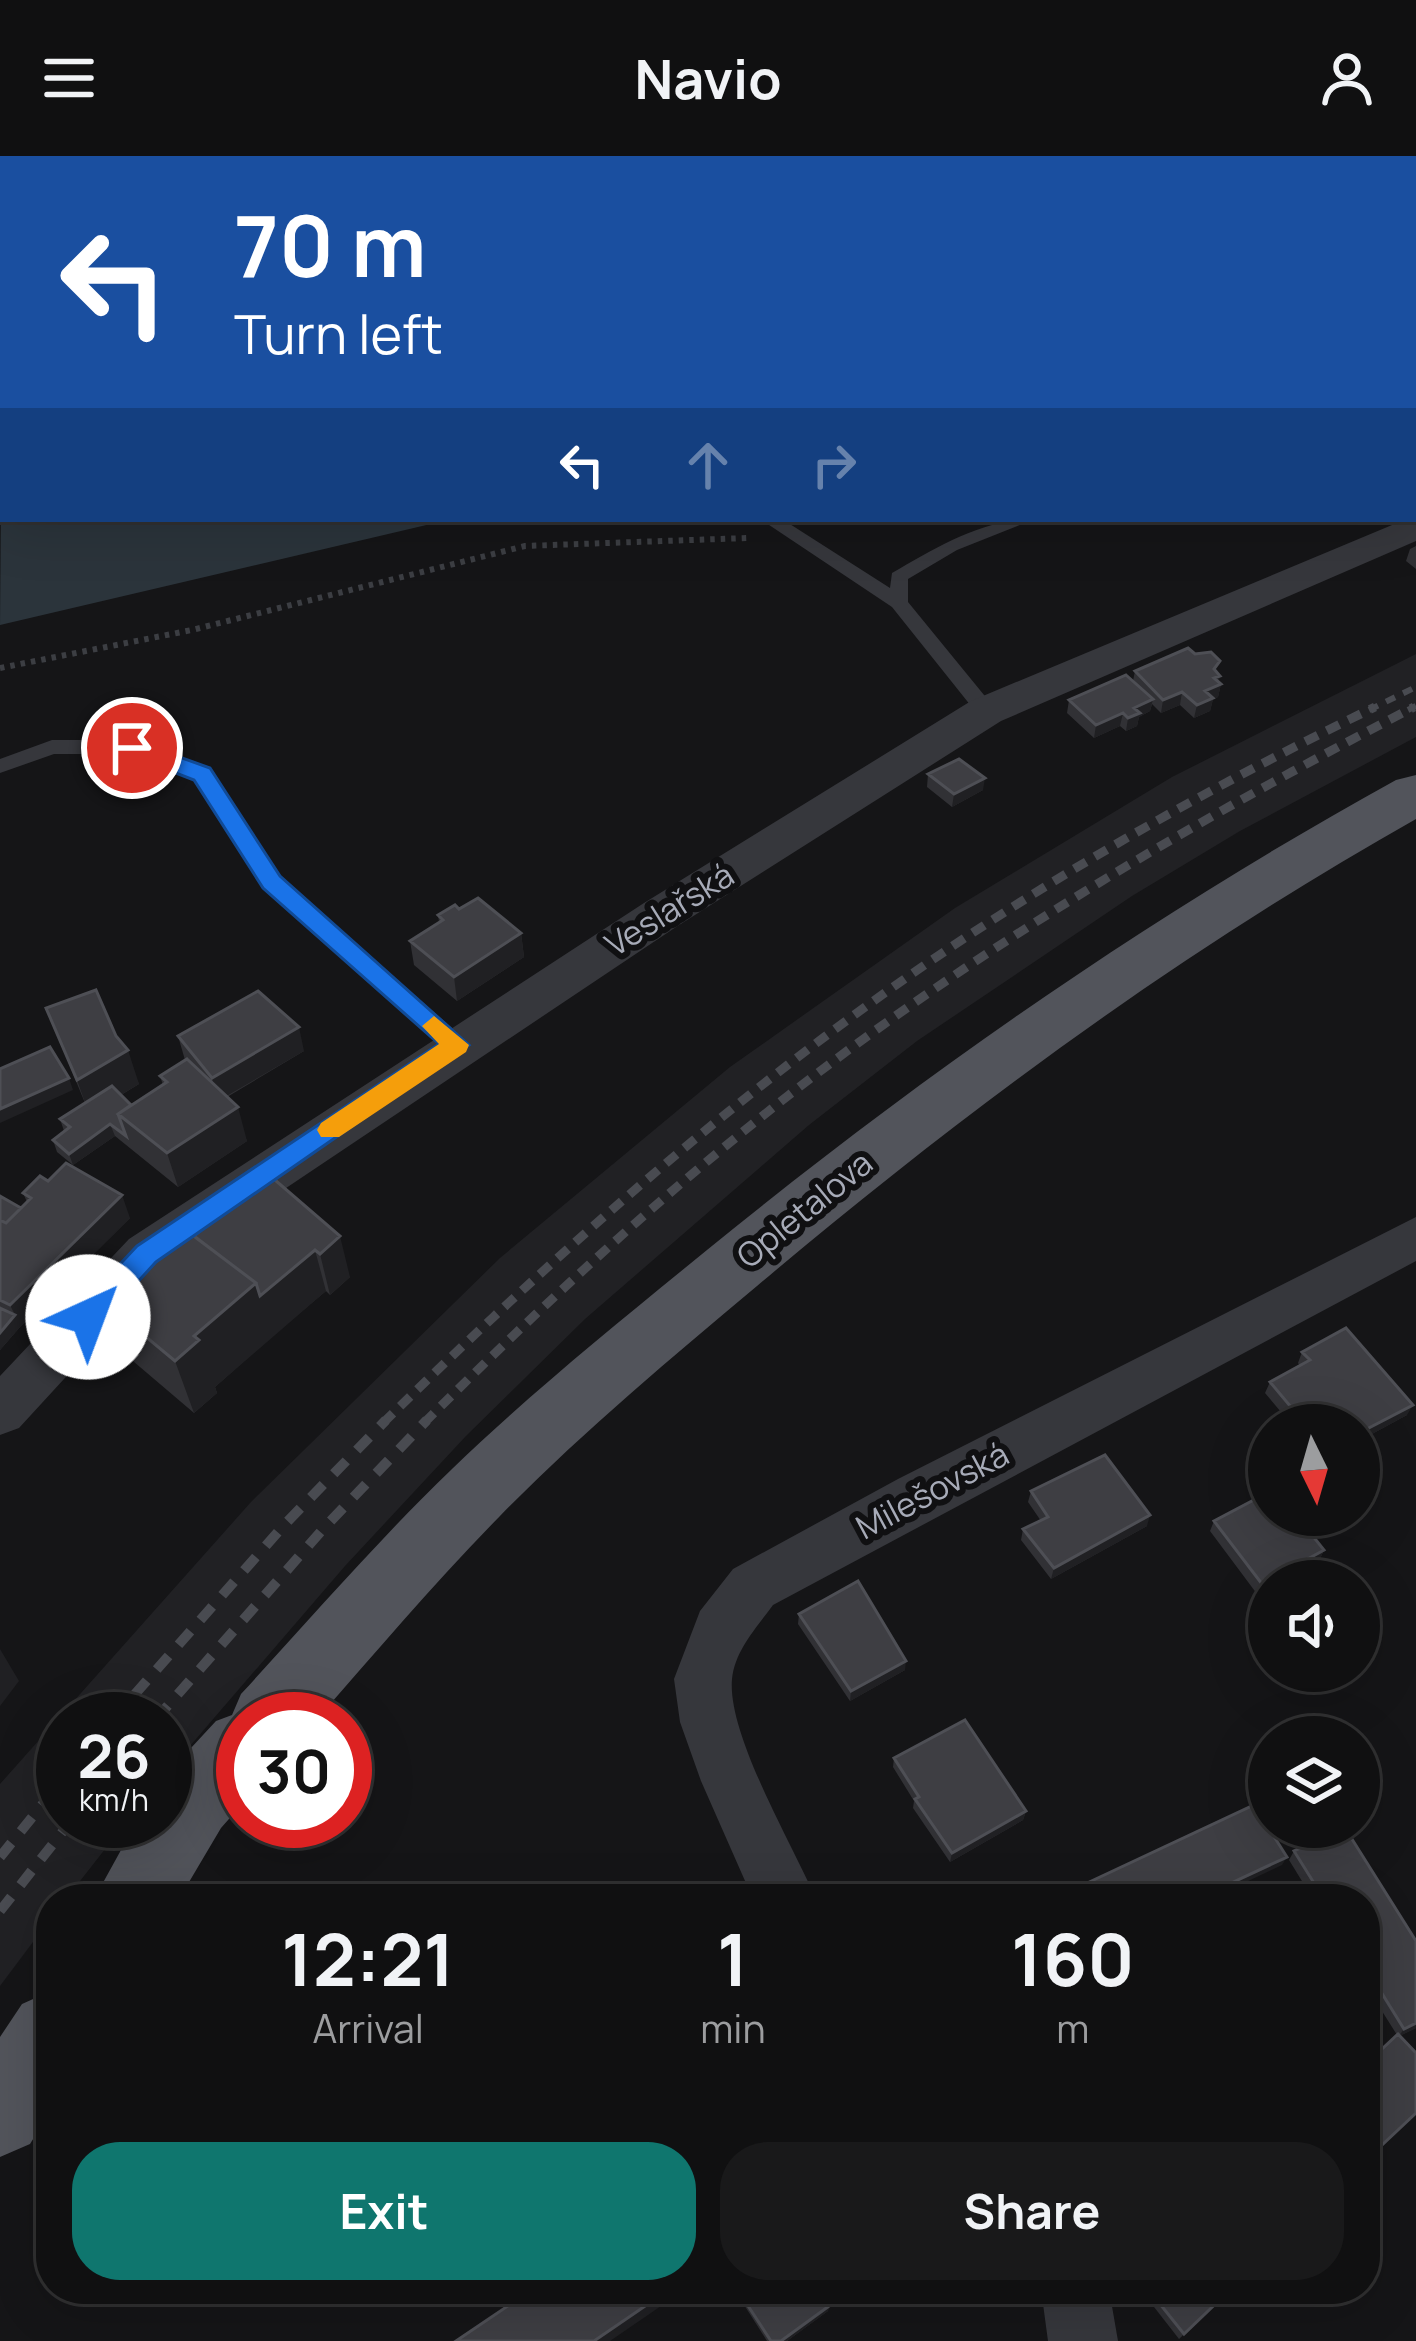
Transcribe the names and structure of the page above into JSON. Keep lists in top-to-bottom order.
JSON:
{
  "streets": {
    "main road": ["Opletalova"],
    "street": ["Veslařská", "Milešovská"]
  },
  "north": "bottom",
  "page": {
    "header": "Navio",
    "turn": ["70 m", "Turn left"],
    "speed": "26 km/h",
    "limit": "30",
    "eta": [
      "12:21",
      "Arrival",
      "1",
      "min",
      "160",
      "m"
    ],
    "buttons": ["Exit", "Share"]
  }
}
